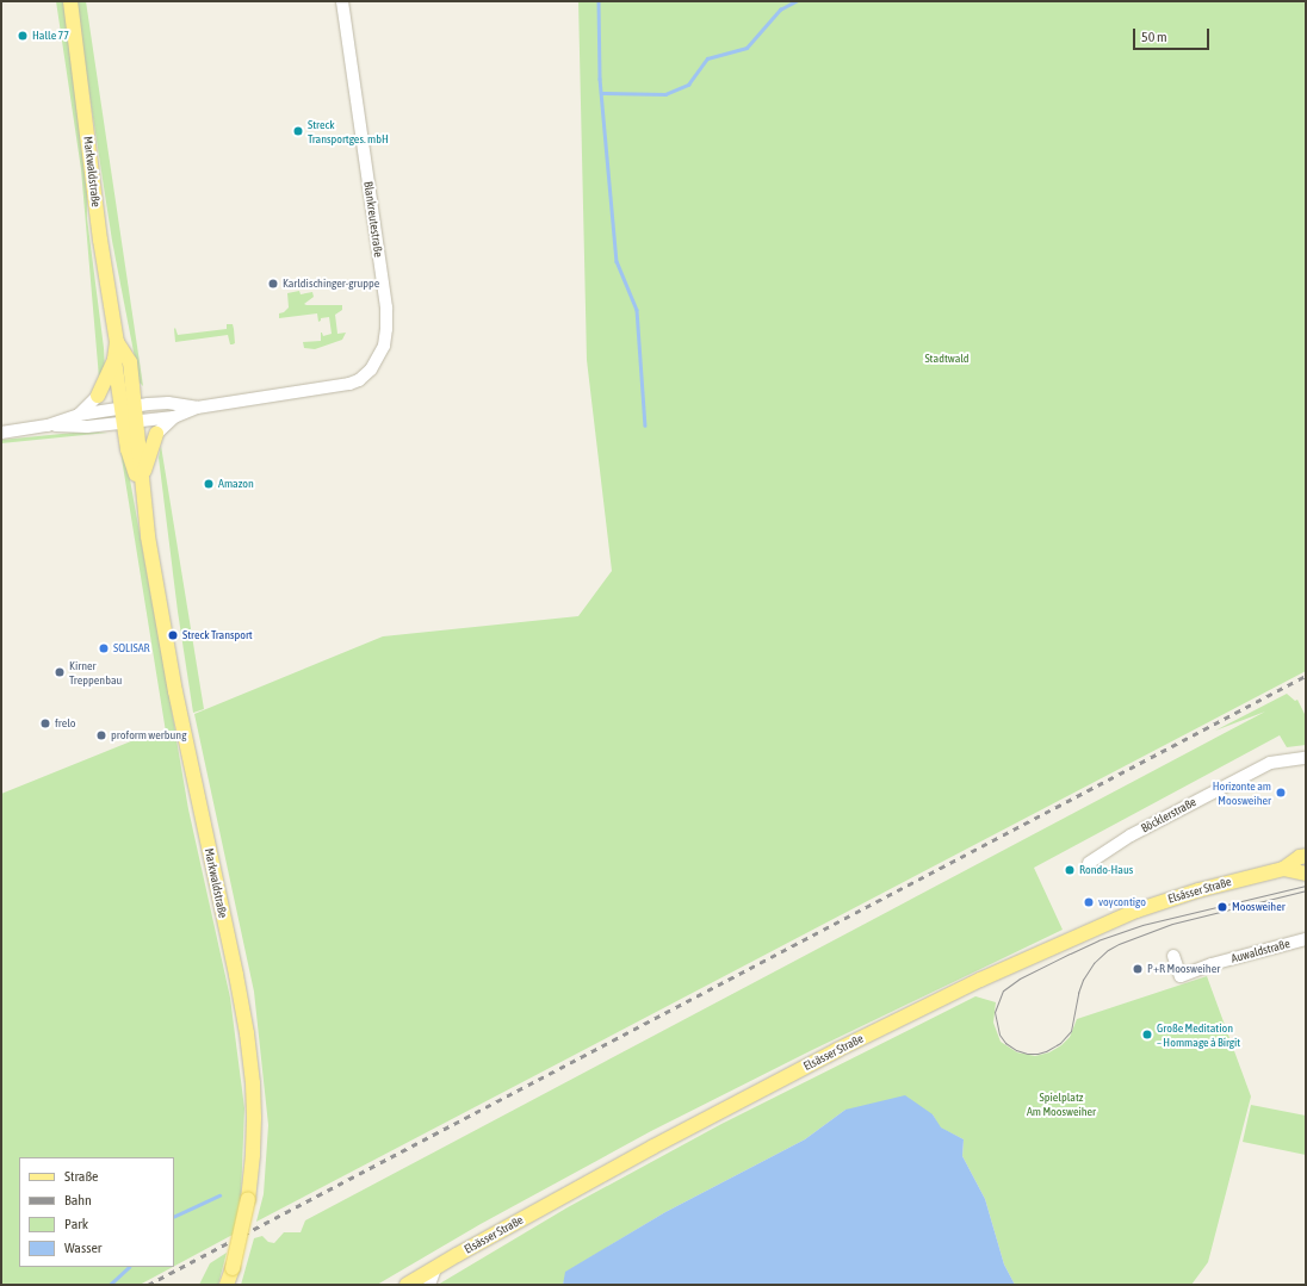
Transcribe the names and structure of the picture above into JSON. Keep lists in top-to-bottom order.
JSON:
{
  "streets": {
    "main road": ["Markwaldstraße", "Elsässer Straße"],
    "street": ["Blankreutestraße", "Böcklerstraße", "Auwaldstraße"]
  },
  "crossings": [
    ["Markwaldstraße", "Blankreutestraße"]
  ],
  "parks": ["Stadtwald", "Spielplatz Am Moosweiher"],
  "places": [
    "Halle 77",
    "Streck Transportges. mbH",
    "Karldischinger-gruppe",
    "Amazon",
    "Streck Transport",
    "SOLISAR",
    "Kirner Treppenbau",
    "frelo",
    "proform werbung",
    "Horizonte am Moosweiher",
    "Rondo-Haus",
    "voycontigo",
    "Moosweiher",
    "P+R Moosweiher",
    "Große Meditation – Hommage à Birgit"
  ],
  "legend": [
    "Straße",
    "Bahn",
    "Park",
    "Wasser"
  ],
  "scale_bar": "50 m"
}
